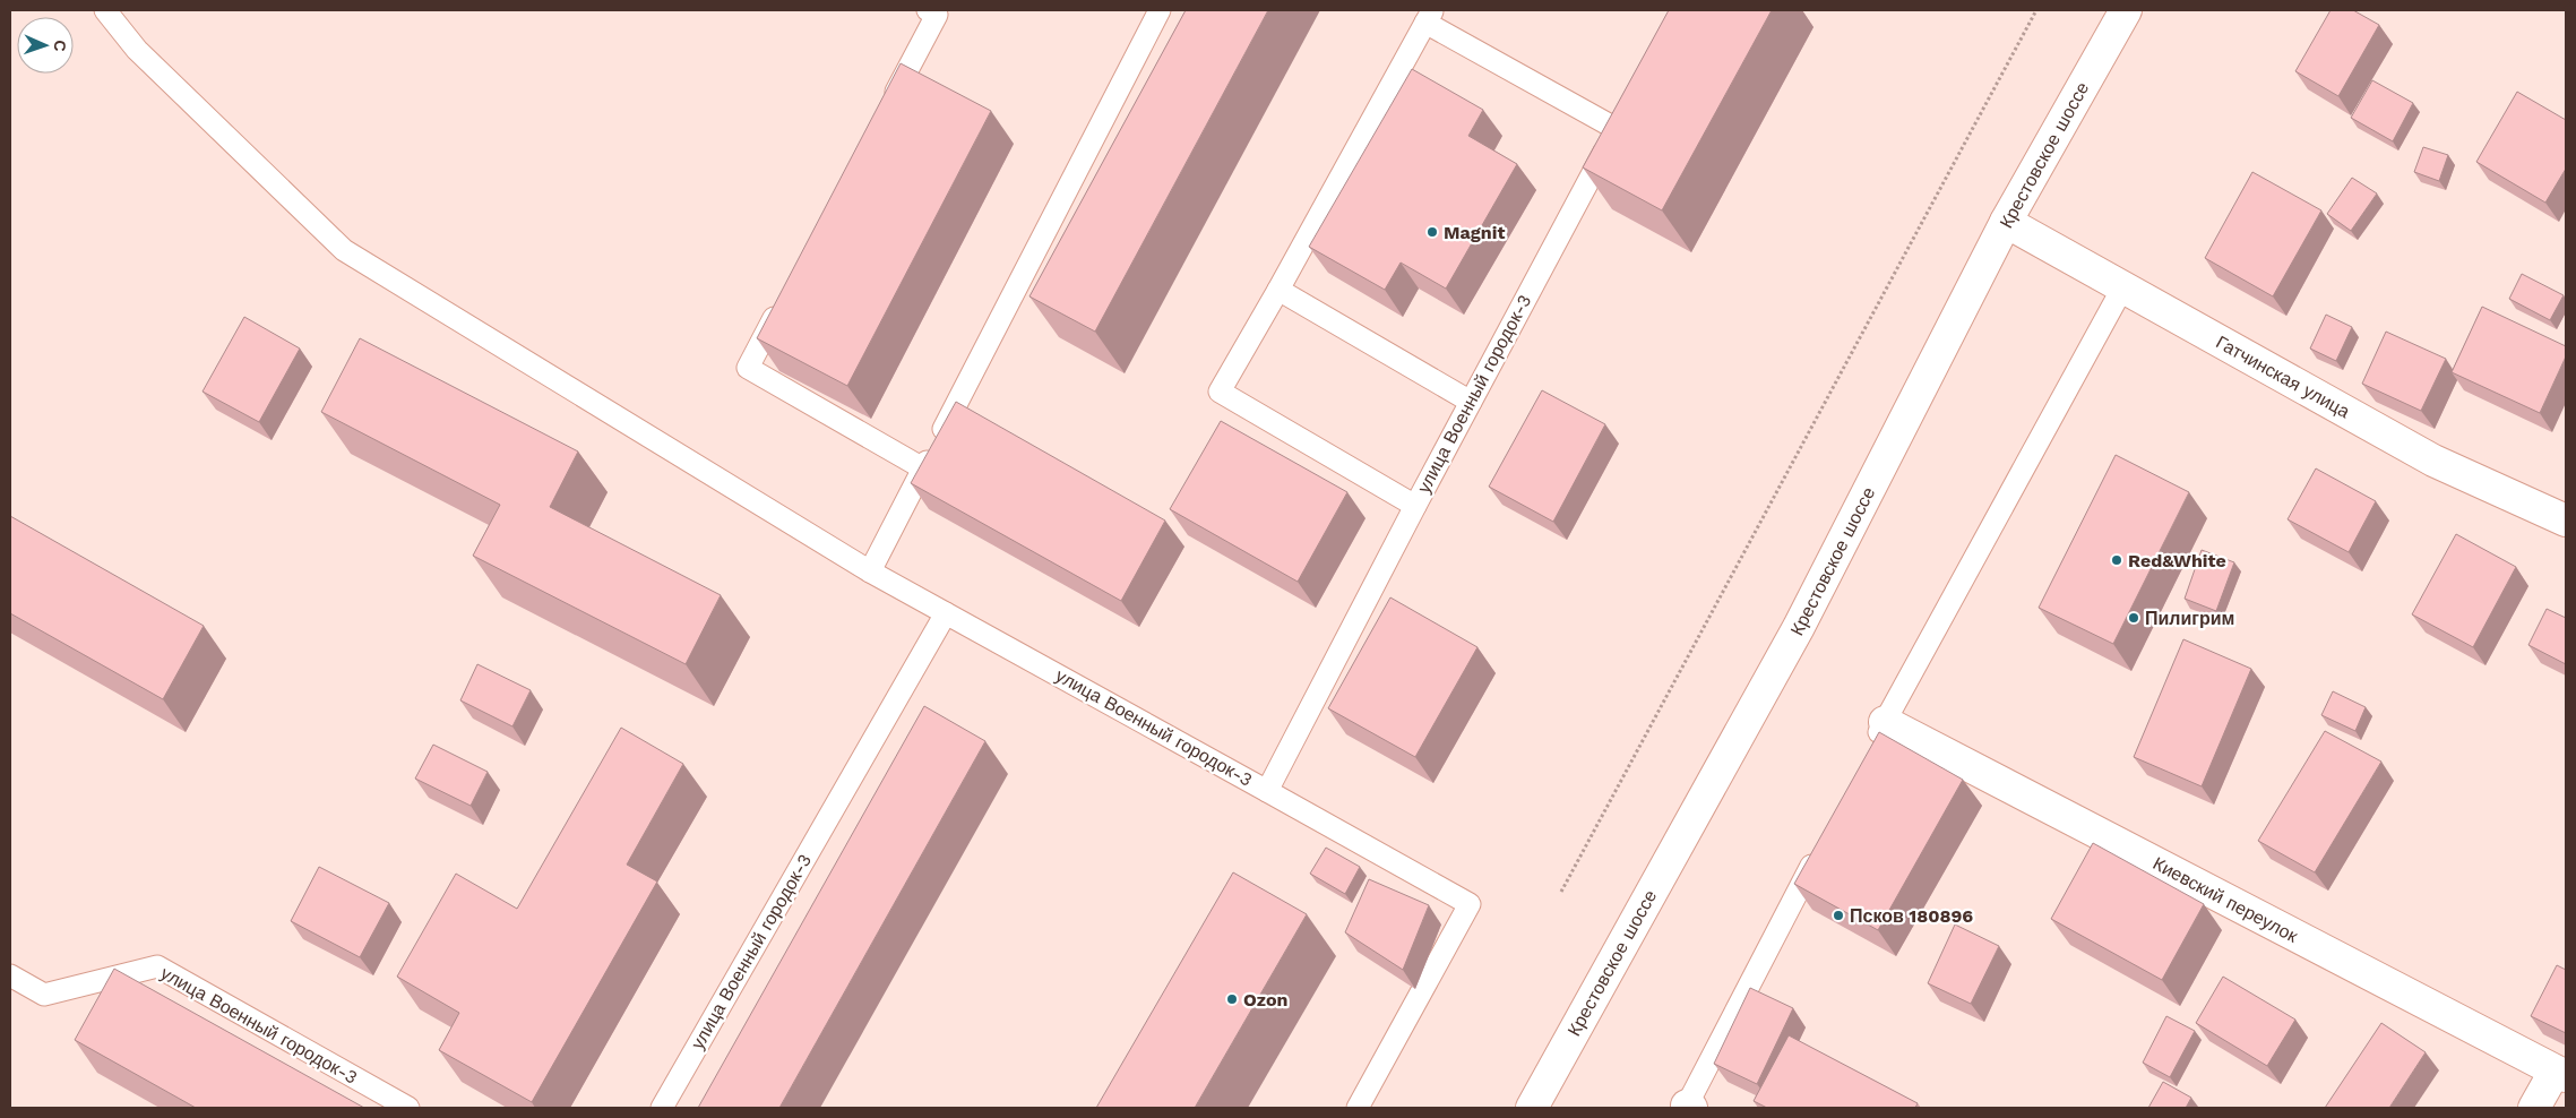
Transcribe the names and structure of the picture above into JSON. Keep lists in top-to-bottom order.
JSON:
{
  "streets": {
    "street": ["Крестовское шоссе", "Гатчинская улица", "Киевский переулок"],
    "lane": ["улица Военный городок-3"]
  },
  "crossings": [
    ["Крестовское шоссе", "Гатчинская улица"]
  ],
  "places": [
    "Magnit",
    "Red&White",
    "Пилигрим",
    "Псков 180896",
    "Ozon"
  ],
  "north": "right"
}
